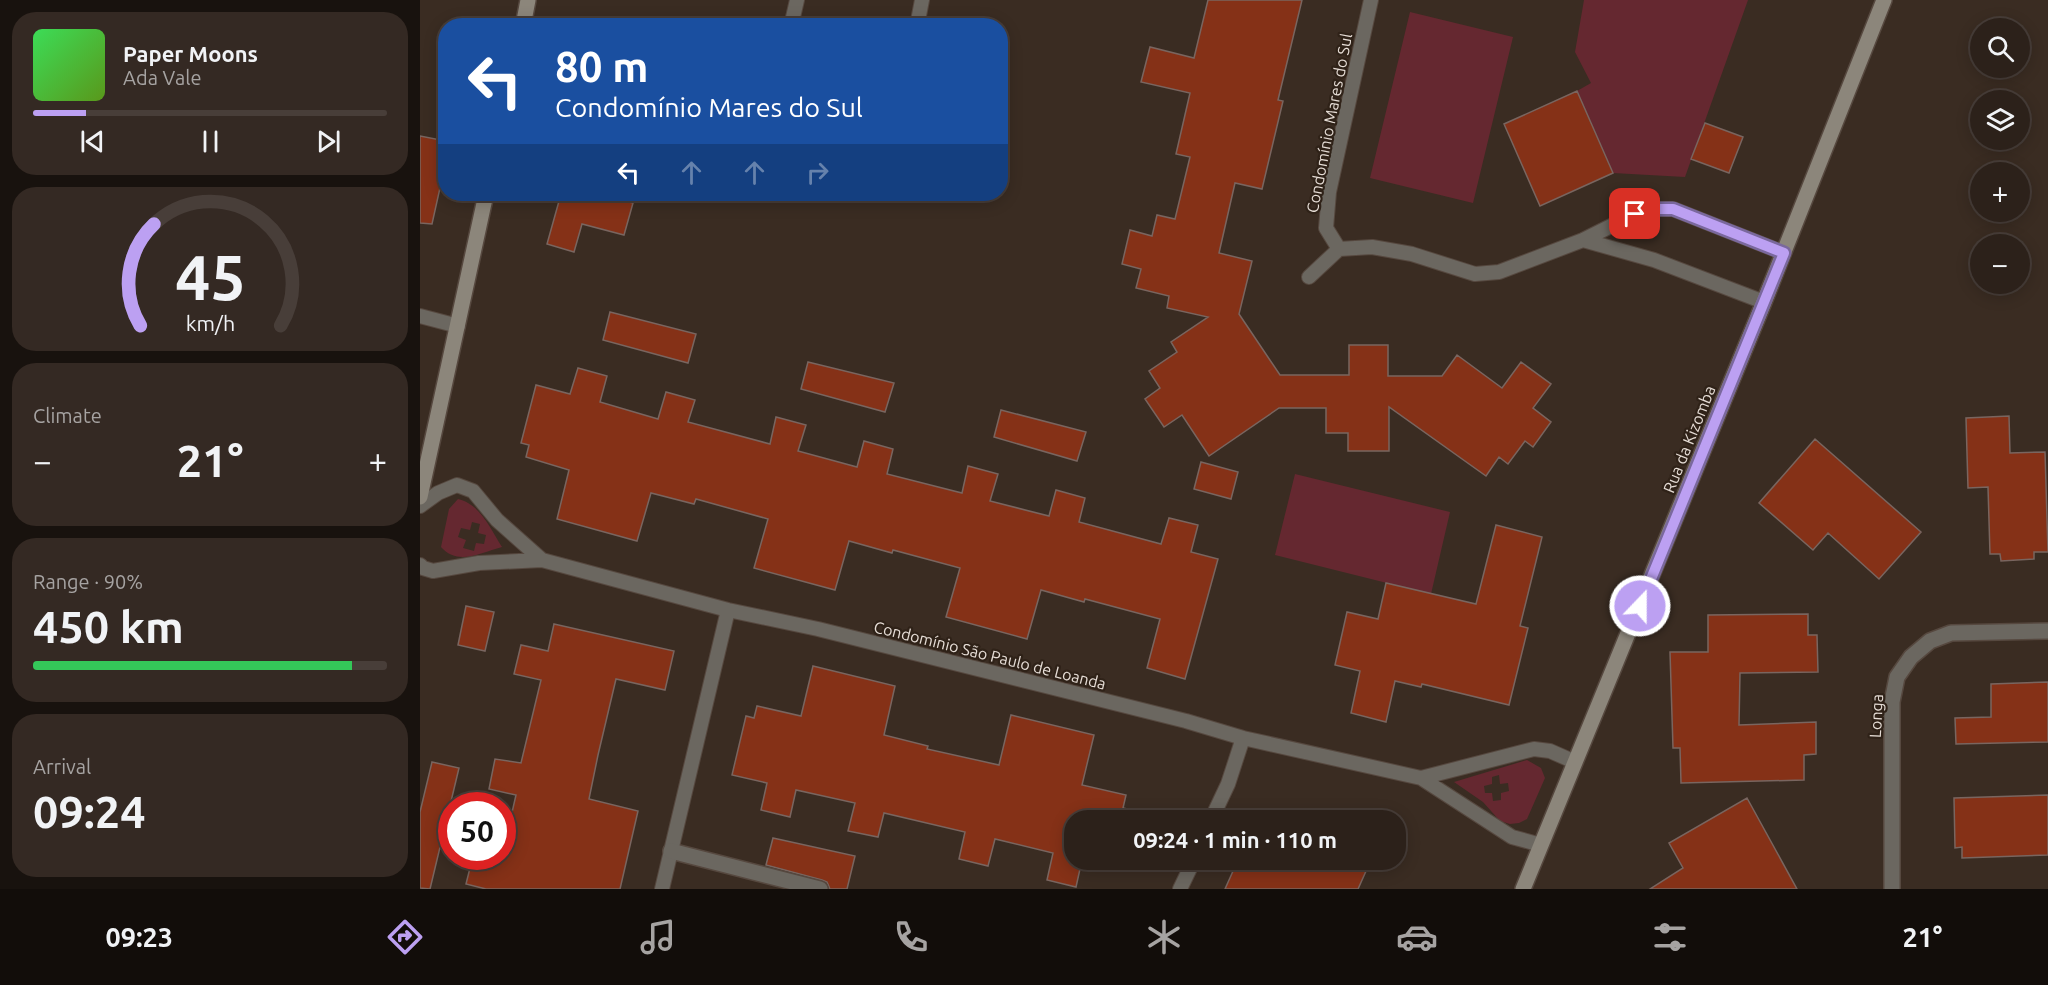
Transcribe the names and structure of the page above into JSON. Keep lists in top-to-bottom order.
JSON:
{
  "streets": {
    "main road": ["Rua da Kizomba"],
    "street": ["Longa"],
    "lane": ["Condomínio Mares do Sul", "Condomínio São Paulo de Loanda"]
  },
  "crossings": [
    ["Rua da Kizomba", "Condomínio São Paulo de Loanda"]
  ],
  "page": {
    "map_buttons": ["+", "−"],
    "turn": ["80 m", "Condomínio Mares do Sul"],
    "song": ["Paper Moons", "Ada Vale"],
    "tile": [
      "Climate",
      ["Range · 90%", "450 km"],
      ["Arrival", "09:24"]
    ],
    "heat": ["−", "21°", "+"],
    "limit": "50",
    "trip": "09:24 · 1 min · 110 m",
    "tabs": ["09:23", "21°"],
    "gauge": ["45", "km/h"]
  }
}
